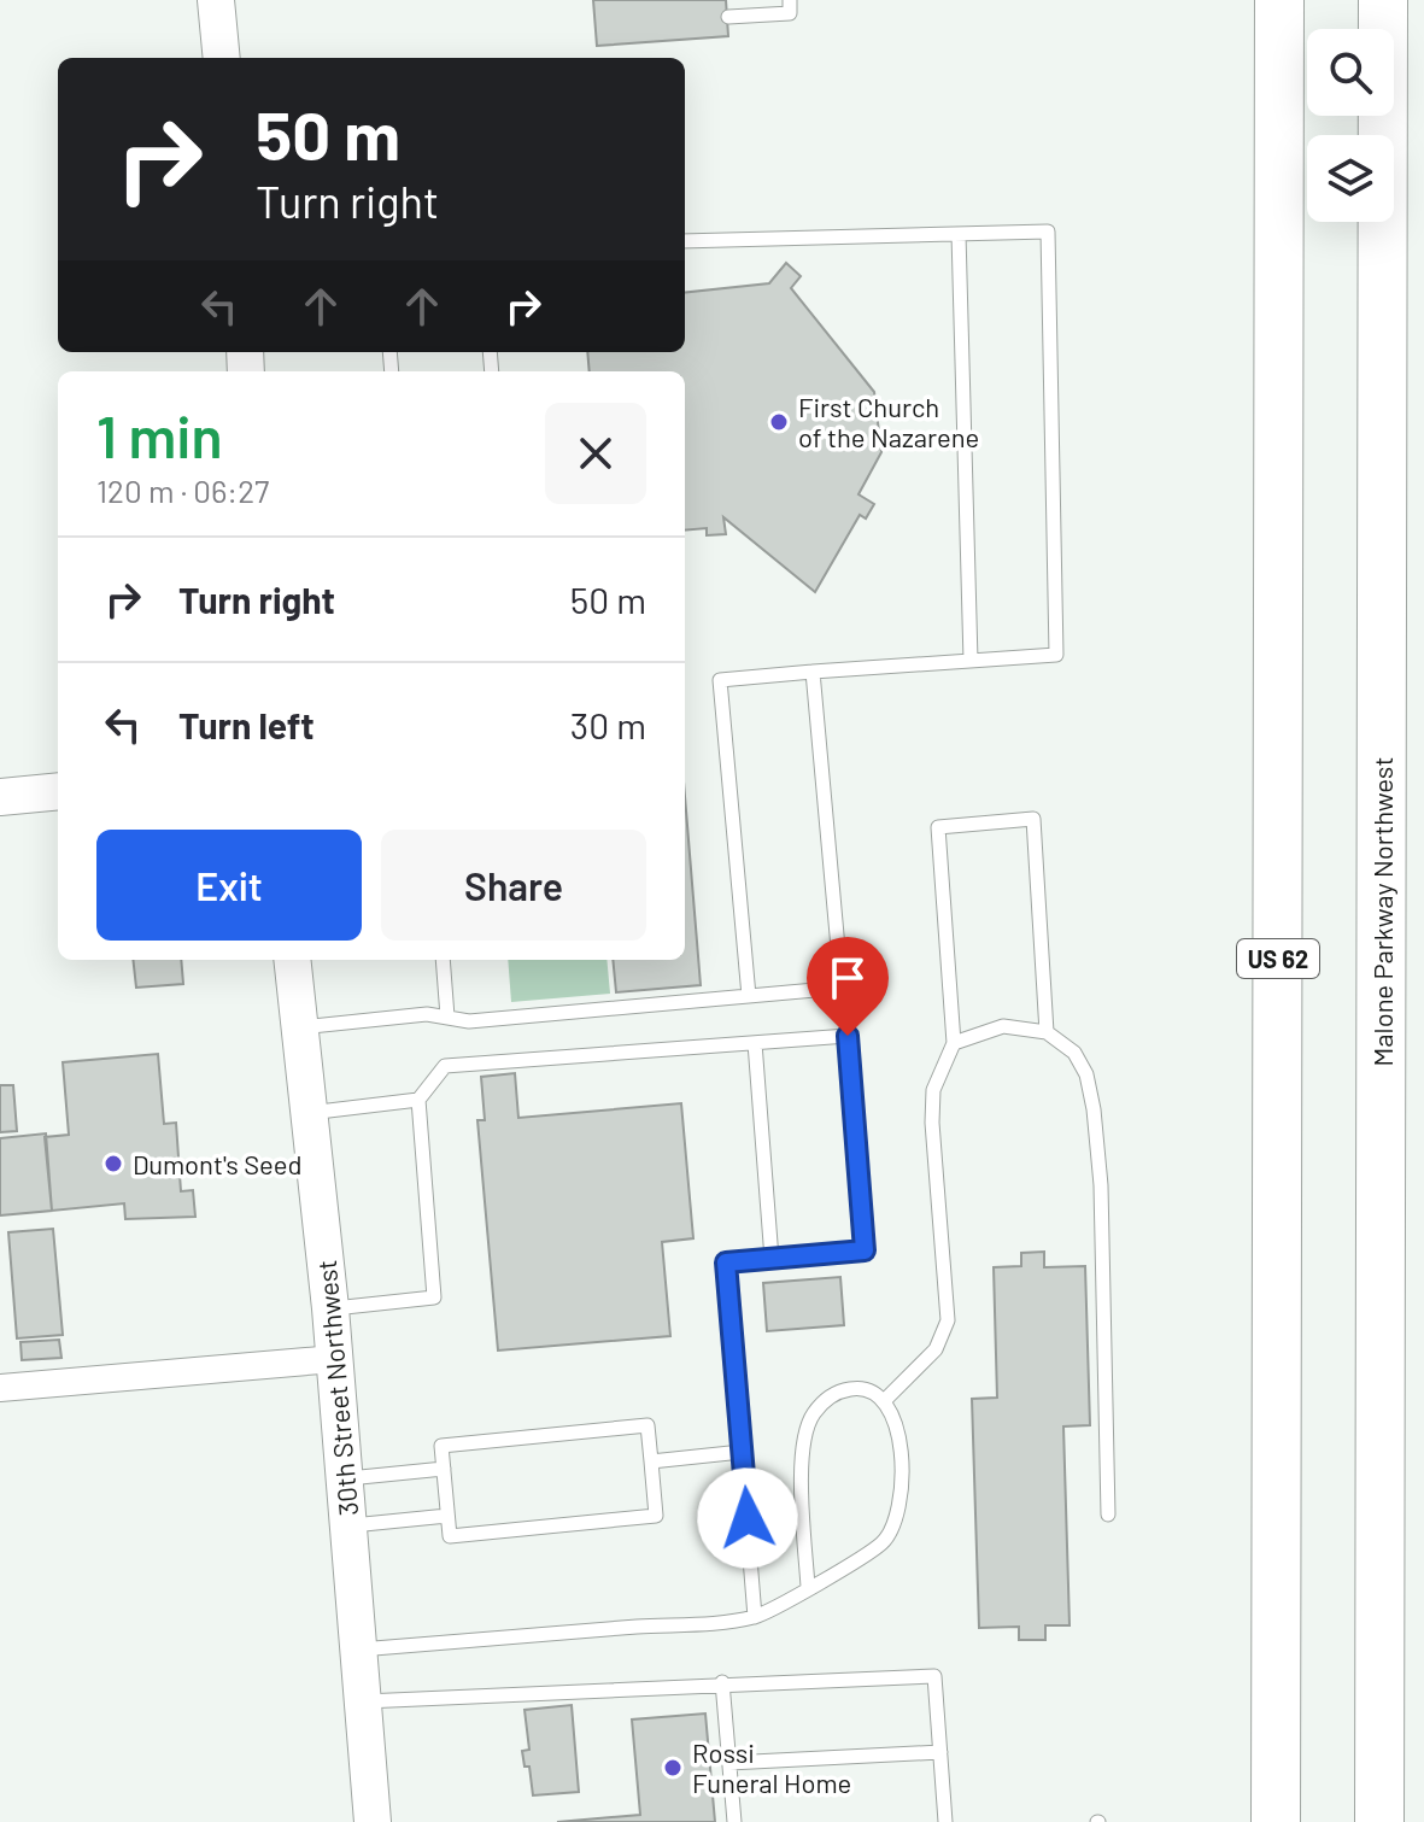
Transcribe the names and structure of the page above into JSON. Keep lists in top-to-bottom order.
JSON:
{
  "streets": {
    "highway": ["Malone Parkway Northwest", "US 62"],
    "main road": ["30th Street Northwest"]
  },
  "places": ["First Church of the Nazarene", "Dumont's Seed", "Rossi Funeral Home"],
  "page": {
    "turn": ["50 m", "Turn right"],
    "heading": ["1 min", "120 m · 06:27"],
    "list": [
      {
        "name": "Turn right",
        "value": "50 m"
      },
      {
        "name": "Turn left",
        "value": "30 m"
      }
    ],
    "buttons": ["Exit", "Share"]
  }
}
